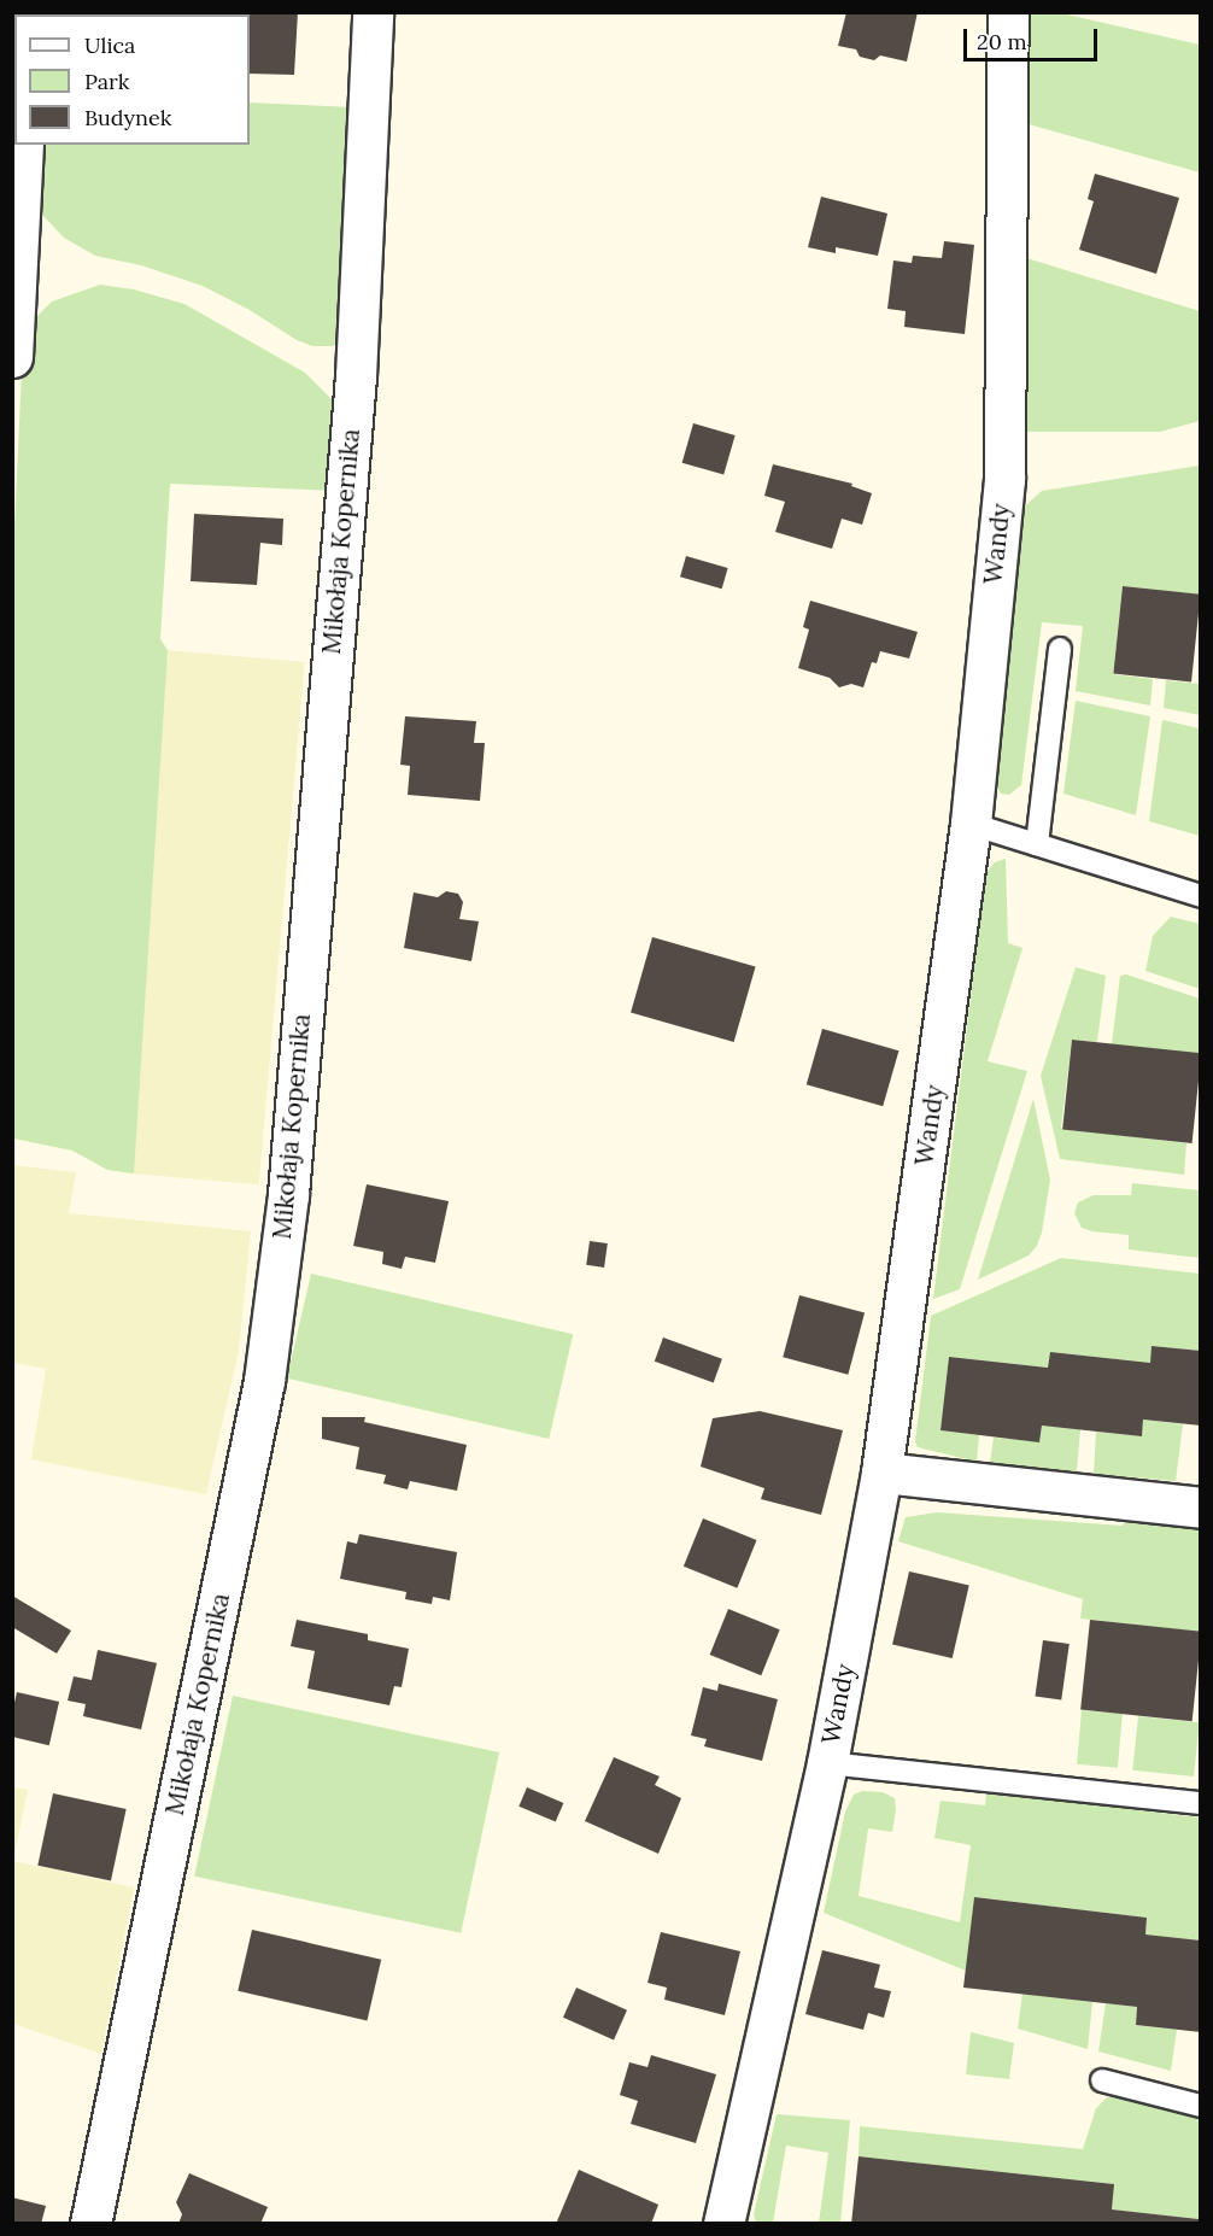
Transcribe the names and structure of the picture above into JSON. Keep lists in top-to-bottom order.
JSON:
{
  "streets": {
    "street": ["Mikołaja Kopernika", "Wandy"]
  },
  "legend": ["Ulica", "Park", "Budynek"],
  "scale_bar": "20 m"
}
